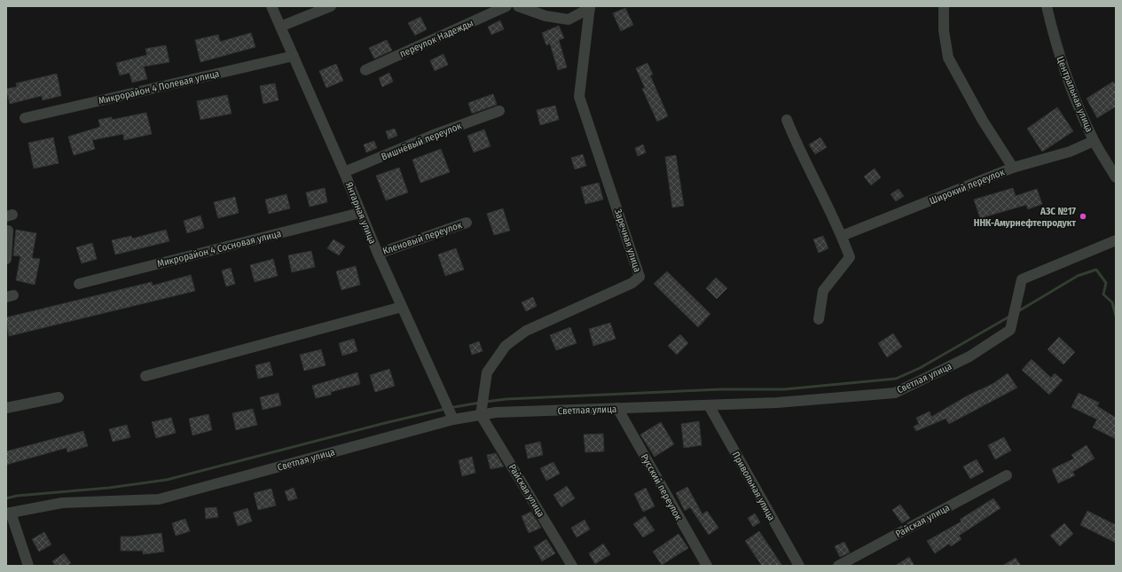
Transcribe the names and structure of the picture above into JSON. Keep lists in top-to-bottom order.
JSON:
{
  "streets": {
    "street": [
      "переулок Надежды",
      "Микрорайон 4 Полевая улица",
      "Центральная улица",
      "Вишнёвый переулок",
      "Широкий переулок",
      "Янтарная улица",
      "Кленовый переулок",
      "Заречная улица",
      "Микрорайон 4 Сосновая улица",
      "Светлая улица",
      "Привольная улица",
      "Русский переулок",
      "Райская улица"
    ]
  },
  "crossings": [
    ["Микрорайон 4 Полевая улица", "Янтарная улица"],
    ["Центральная улица", "Широкий переулок"],
    ["Вишнёвый переулок", "Янтарная улица"],
    ["Янтарная улица", "Кленовый переулок"],
    ["Янтарная улица", "Микрорайон 4 Сосновая улица"],
    ["Янтарная улица", "Светлая улица"],
    ["Заречная улица", "Светлая улица"],
    ["Заречная улица", "Райская улица"],
    ["Светлая улица", "Привольная улица"],
    ["Светлая улица", "Русский переулок"],
    ["Светлая улица", "Райская улица"]
  ],
  "places": ["АЗС №17 ННК-Амурнефтепродукт"]
}
